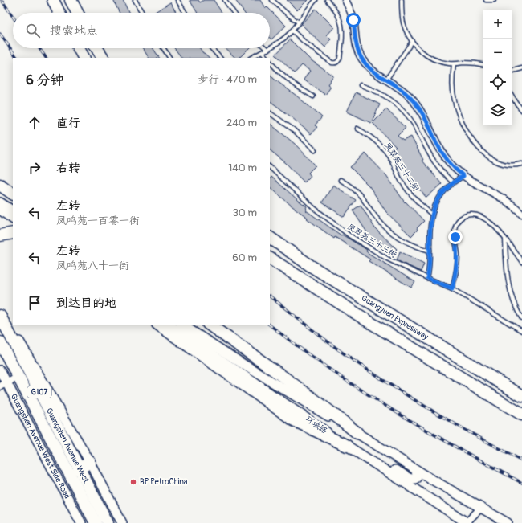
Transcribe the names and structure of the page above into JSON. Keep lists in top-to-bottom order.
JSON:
{
  "streets": {
    "highway": ["Guangyuan Expressway", "G107", "Guangshen Avenue West"],
    "main road": ["环城路", "Guangshen Avenue West Side Road"],
    "lane": ["凤翠苑三十二街", "凤翠苑三十三街"]
  },
  "places": ["BP PetroChina"],
  "page": {
    "map_buttons": ["+", "−"],
    "search": "搜索地点",
    "heading": ["6 分钟", "步行 · 470 m"],
    "list": [
      ["直行", "240 m"],
      ["右转", "140 m"],
      ["左转", "凤鸣苑一百零一街", "30 m"],
      ["左转", "凤鸣苑八十一街", "60 m"],
      "到达目的地"
    ]
  }
}
